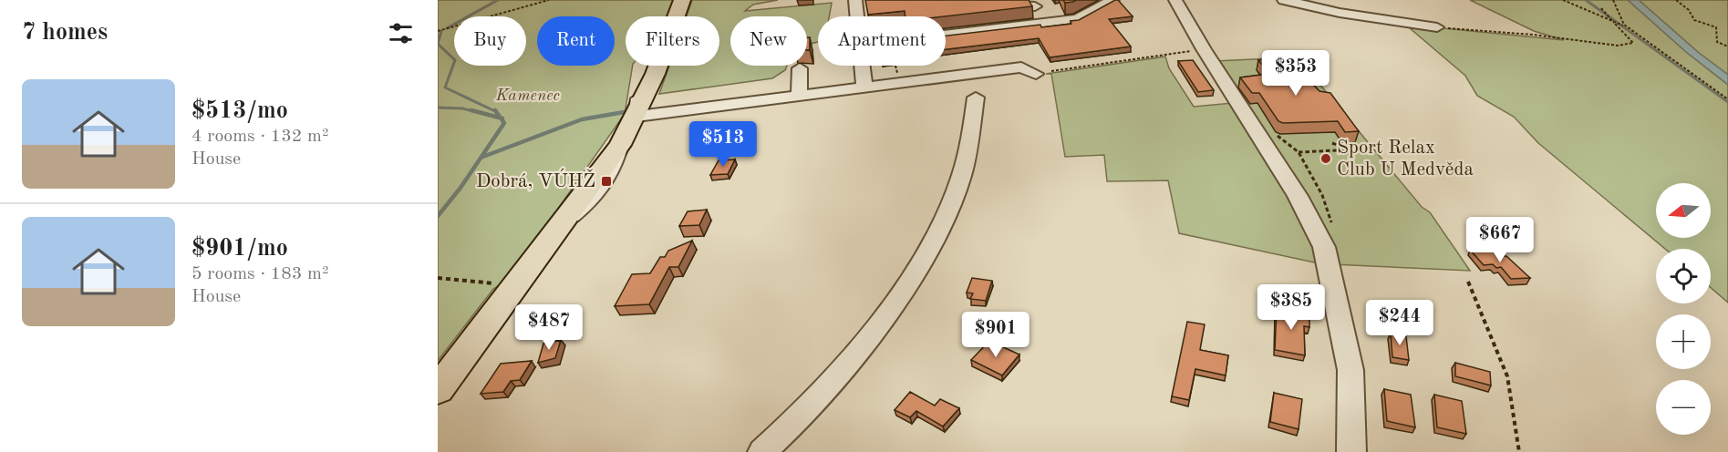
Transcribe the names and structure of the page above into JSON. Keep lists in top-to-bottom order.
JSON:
{
  "parks": ["Kamenec"],
  "places": {
    "other": ["Sport Relax Club U Medvěda"],
    "transit": ["Dobrá, VÚHŽ"]
  },
  "north": "left",
  "page": {
    "heading": "7 homes",
    "chip": [
      "Buy",
      "Rent",
      "Filters",
      "New",
      "Apartment"
    ],
    "price": [
      "$353",
      "$513",
      "$667",
      "$385",
      "$244",
      "$487",
      "$901"
    ],
    "list": [
      {
        "name": "$513/mo",
        "note": "4 rooms · 132 m² · House"
      },
      {
        "name": "$901/mo",
        "note": "5 rooms · 183 m² · House"
      }
    ],
    "map_buttons": ["+", "−"]
  }
}
